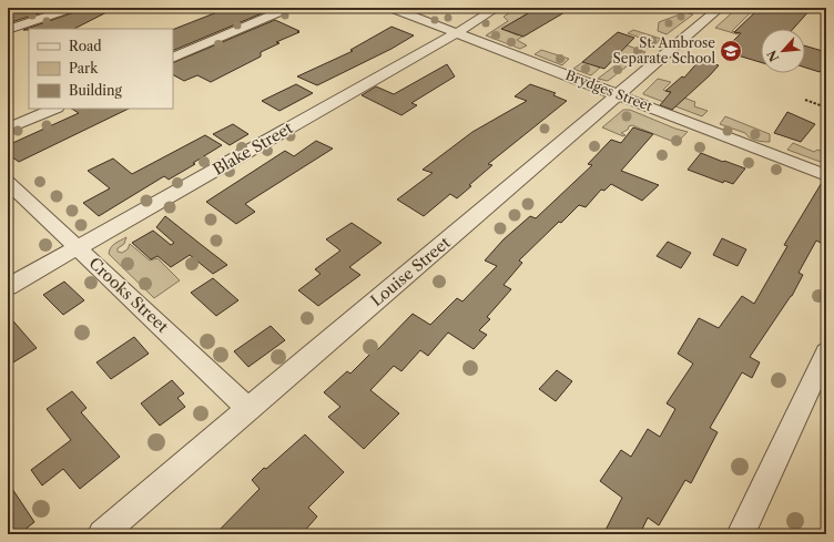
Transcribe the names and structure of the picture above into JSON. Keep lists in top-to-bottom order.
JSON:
{
  "streets": {
    "street": [
      "Brydges Street",
      "Blake Street",
      "Louise Street",
      "Crooks Street"
    ]
  },
  "crossings": [
    ["Brydges Street", "Blake Street"],
    ["Brydges Street", "Louise Street"],
    ["Blake Street", "Crooks Street"],
    ["Louise Street", "Crooks Street"]
  ],
  "places": {
    "school or university": ["St. Ambrose Separate School"]
  },
  "legend": ["Road", "Park", "Building"],
  "north": "bottom left"
}
